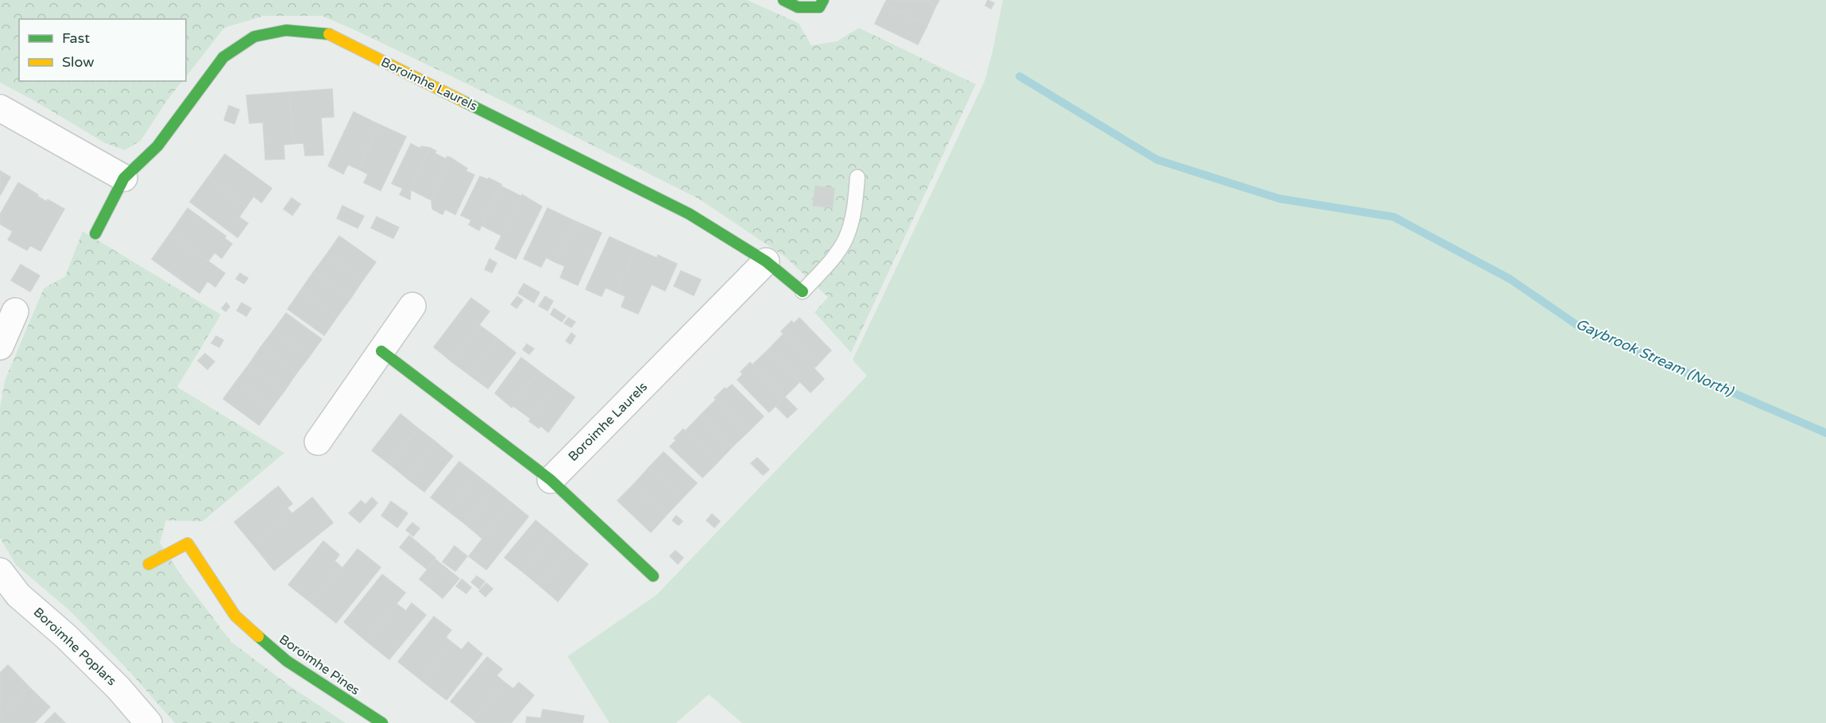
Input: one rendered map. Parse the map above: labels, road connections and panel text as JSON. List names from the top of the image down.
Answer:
{
  "streets": {
    "street": ["Boroimhe Laurels", "Boroimhe Poplars", "Boroimhe Pines"]
  },
  "water": ["Gaybrook Stream (North)"],
  "legend": ["Fast", "Slow"]
}
